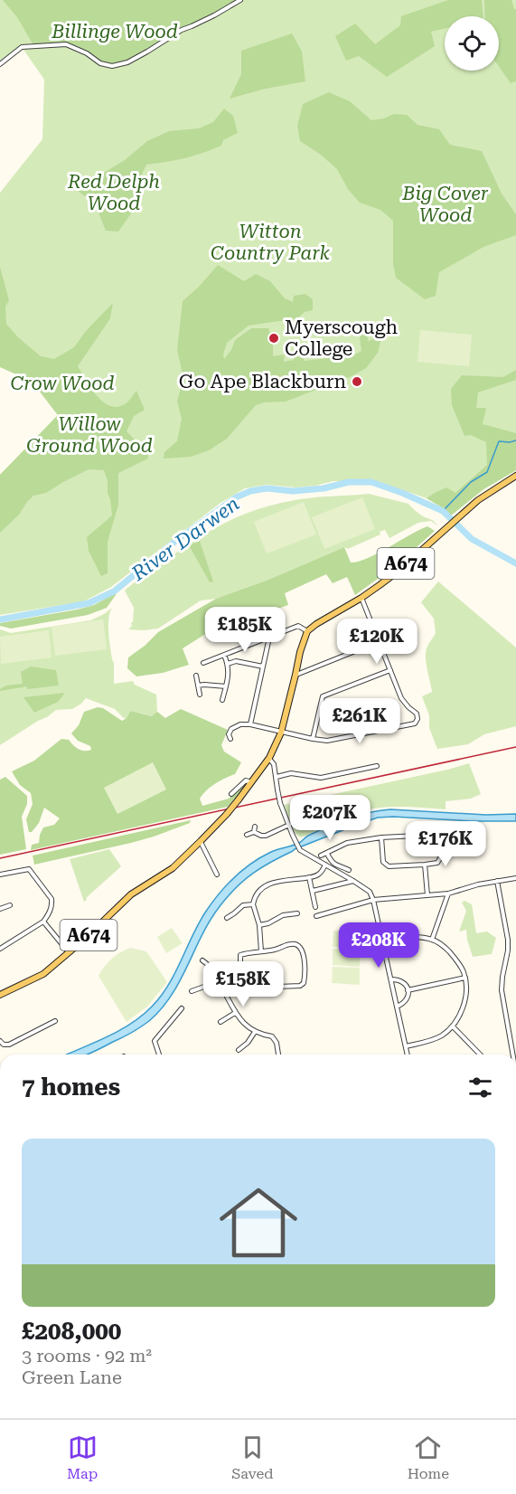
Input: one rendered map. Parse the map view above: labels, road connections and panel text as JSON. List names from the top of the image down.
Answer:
{
  "streets": {
    "main road": ["A674"]
  },
  "water": ["River Darwen"],
  "parks": [
    "Billinge Wood",
    "Red Delph Wood",
    "Big Cover Wood",
    "Witton Country Park",
    "Crow Wood",
    "Willow Ground Wood"
  ],
  "places": ["Myerscough College", "Go Ape Blackburn"],
  "page": {
    "price": [
      "£185K",
      "£120K",
      "£261K",
      "£207K",
      "£176K",
      "£208K",
      "£158K"
    ],
    "heading": "7 homes",
    "list": [
      {
        "name": "£208,000",
        "note": "3 rooms · 92 m² · Green Lane"
      }
    ],
    "tabs": ["Map", "Saved", "Home"]
  }
}
